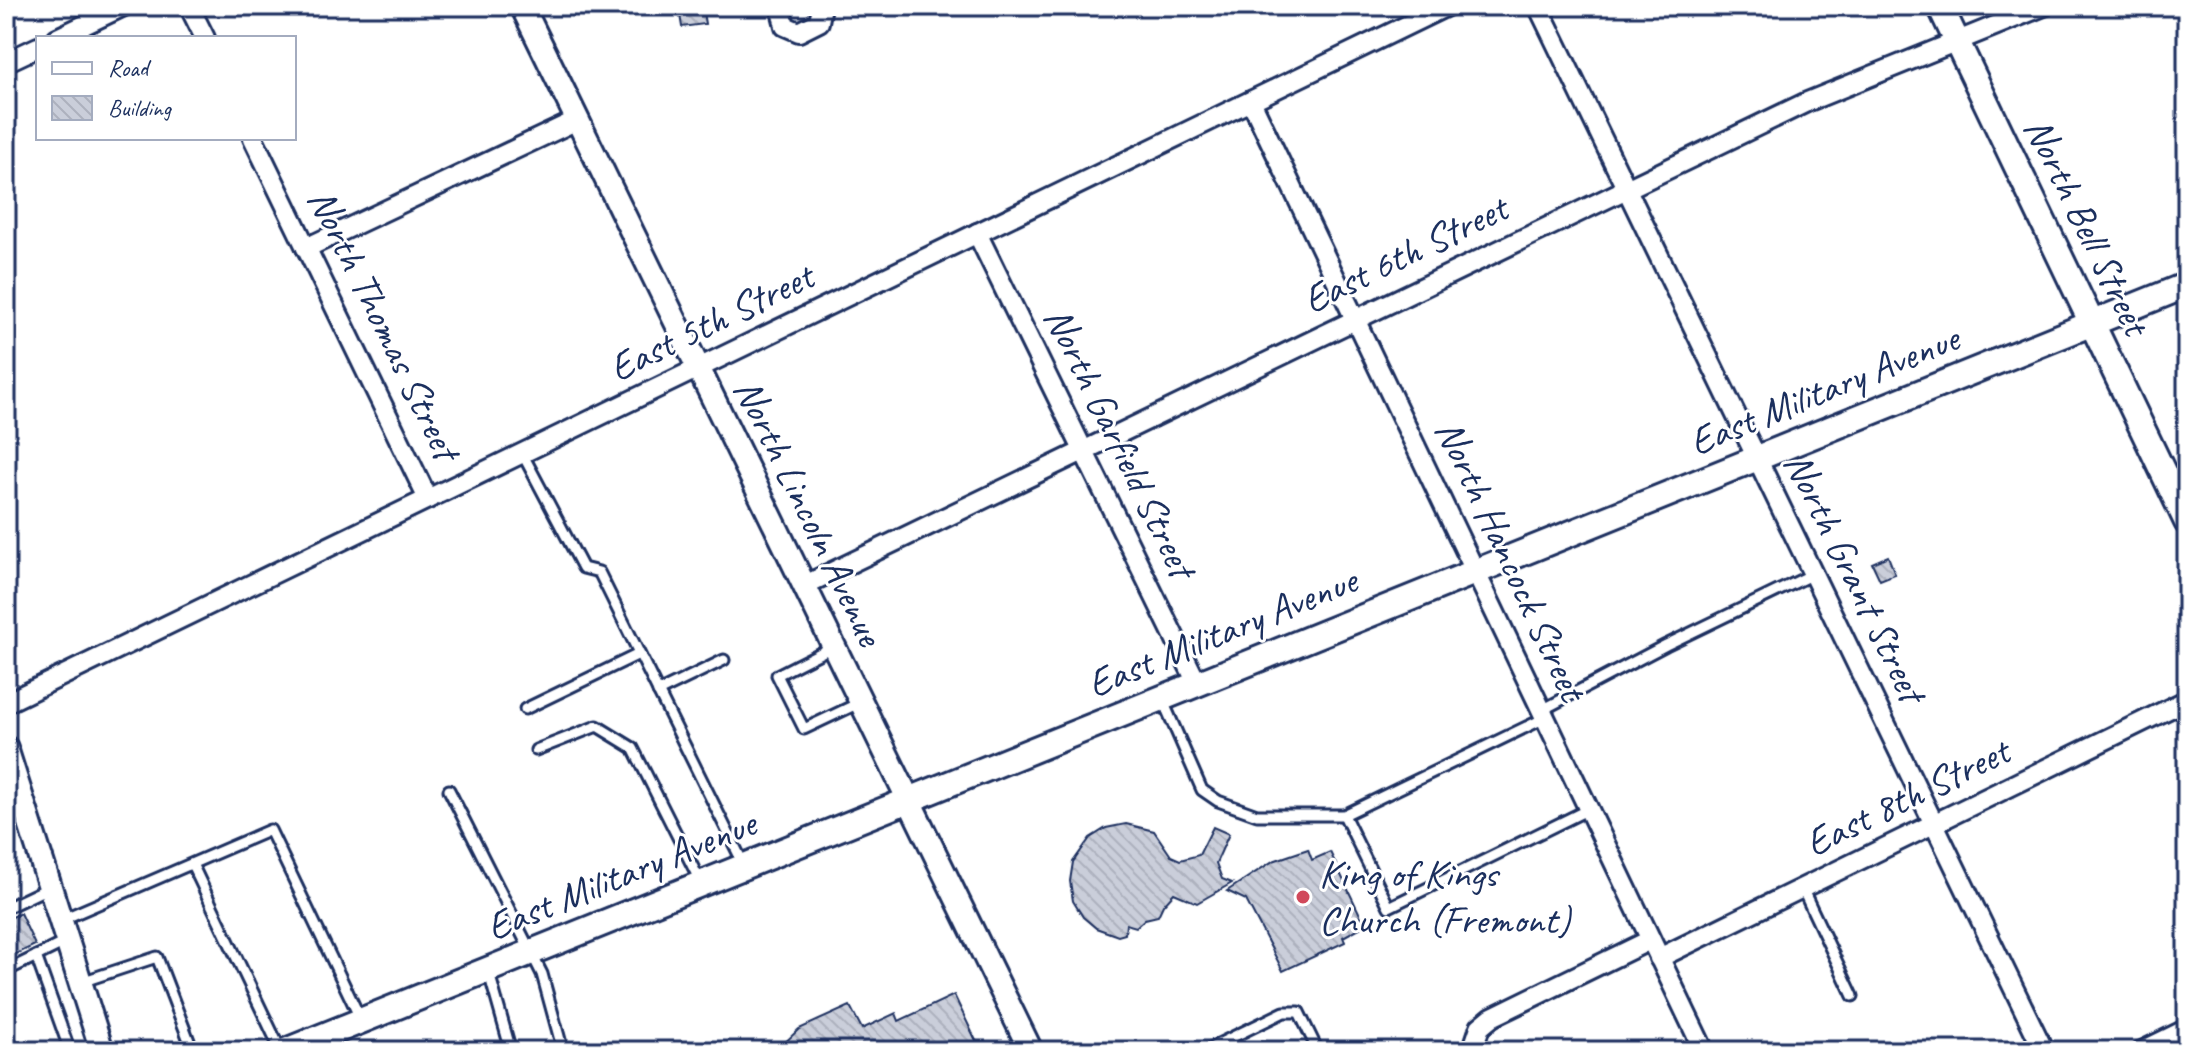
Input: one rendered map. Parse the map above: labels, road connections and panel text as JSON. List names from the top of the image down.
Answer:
{
  "streets": {
    "main road": ["North Bell Street", "East Military Avenue"],
    "street": [
      "East 6th Street",
      "East 5th Street",
      "North Thomas Street",
      "North Garfield Street",
      "North Lincoln Avenue",
      "North Hancock Street",
      "North Grant Street",
      "East 8th Street"
    ]
  },
  "crossings": [
    ["North Bell Street", "East 6th Street"],
    ["North Bell Street", "East Military Avenue"],
    ["East 6th Street", "North Garfield Street"],
    ["East 6th Street", "North Lincoln Avenue"],
    ["East 6th Street", "North Hancock Street"],
    ["East 6th Street", "North Grant Street"],
    ["East 5th Street", "North Thomas Street"],
    ["East 5th Street", "North Garfield Street"],
    ["East 5th Street", "North Lincoln Avenue"],
    ["East 5th Street", "North Hancock Street"],
    ["East Military Avenue", "North Garfield Street"],
    ["East Military Avenue", "North Lincoln Avenue"],
    ["East Military Avenue", "North Hancock Street"],
    ["East Military Avenue", "North Grant Street"],
    ["North Hancock Street", "East 8th Street"],
    ["North Grant Street", "East 8th Street"]
  ],
  "places": ["King of Kings Church (Fremont)"],
  "legend": ["Road", "Building"]
}
